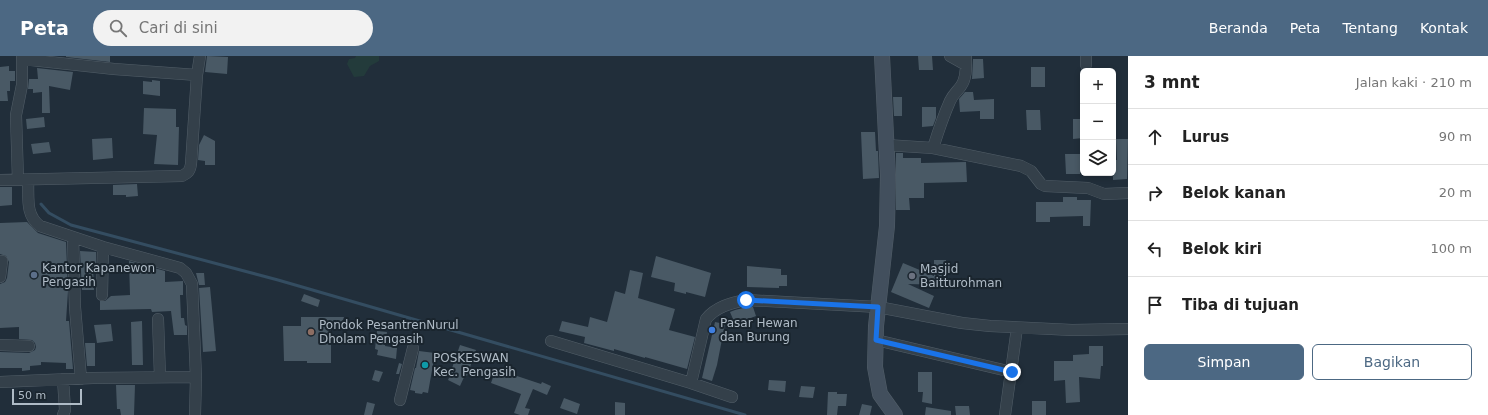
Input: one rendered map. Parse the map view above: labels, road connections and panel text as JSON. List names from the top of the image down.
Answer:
{
  "places": [
    "Kantor Kapanewon Pengasih",
    "Masjid Baitturohman",
    "Pasar Hewan dan Burung",
    "Pondok PesantrenNurul Dholam Pengasih",
    "POSKESWAN Kec. Pengasih"
  ],
  "scale_bar": "50 m",
  "page": {
    "header": "Peta",
    "search": "Cari di sini",
    "nav": [
      "Beranda",
      "Peta",
      "Tentang",
      "Kontak"
    ],
    "heading": ["3 mnt", "Jalan kaki · 210 m"],
    "map_buttons": ["+", "−"],
    "list": [
      ["Lurus", "90 m"],
      ["Belok kanan", "20 m"],
      ["Belok kiri", "100 m"],
      "Tiba di tujuan"
    ],
    "buttons": ["Simpan", "Bagikan"],
    "scale": "50 m"
  }
}
